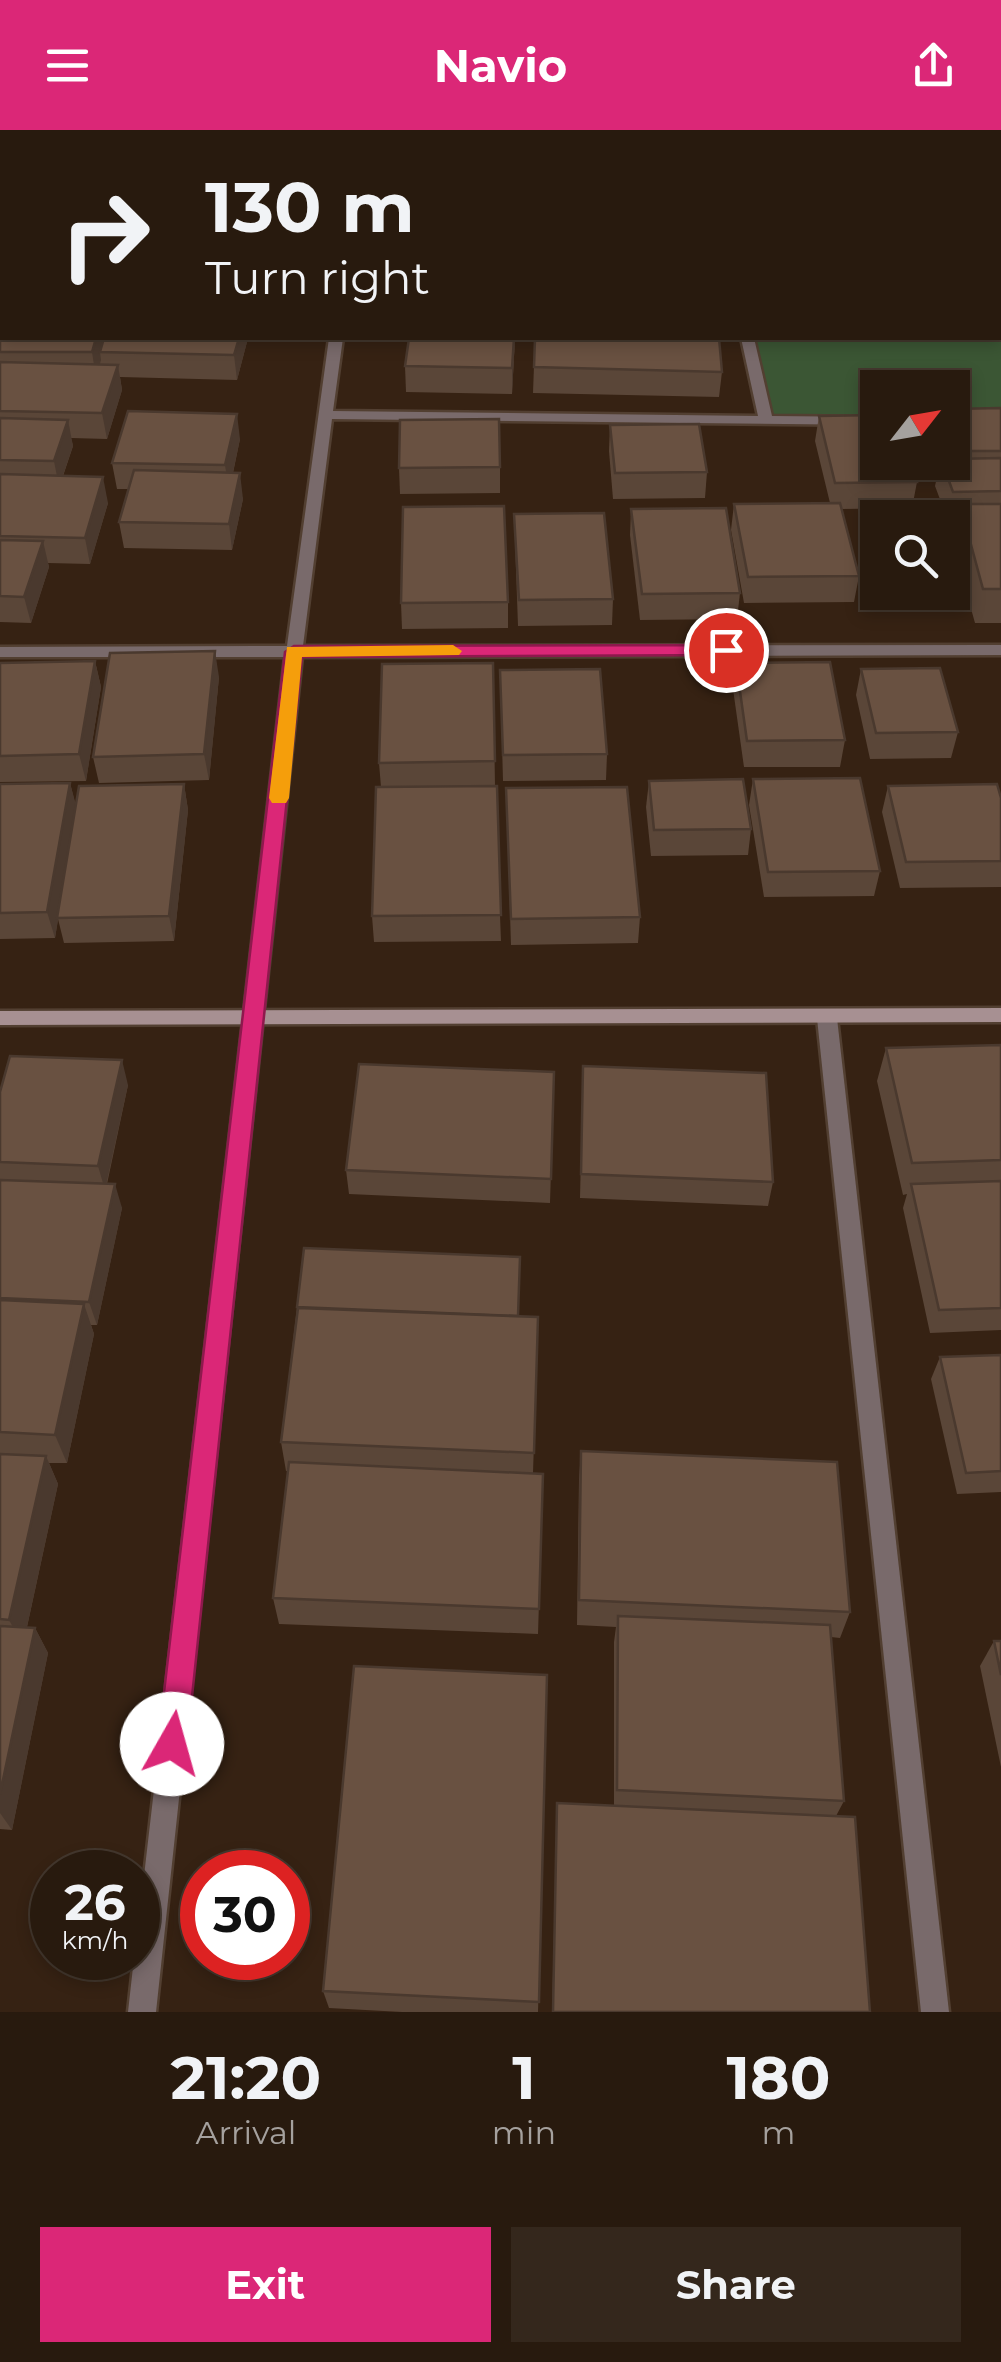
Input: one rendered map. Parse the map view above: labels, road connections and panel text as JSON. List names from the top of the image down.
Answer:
{
  "north": "top right",
  "page": {
    "header": "Navio",
    "turn": ["130 m", "Turn right"],
    "speed": "26 km/h",
    "limit": "30",
    "eta": [
      "21:20",
      "Arrival",
      "1",
      "min",
      "180",
      "m"
    ],
    "buttons": ["Exit", "Share"]
  }
}
